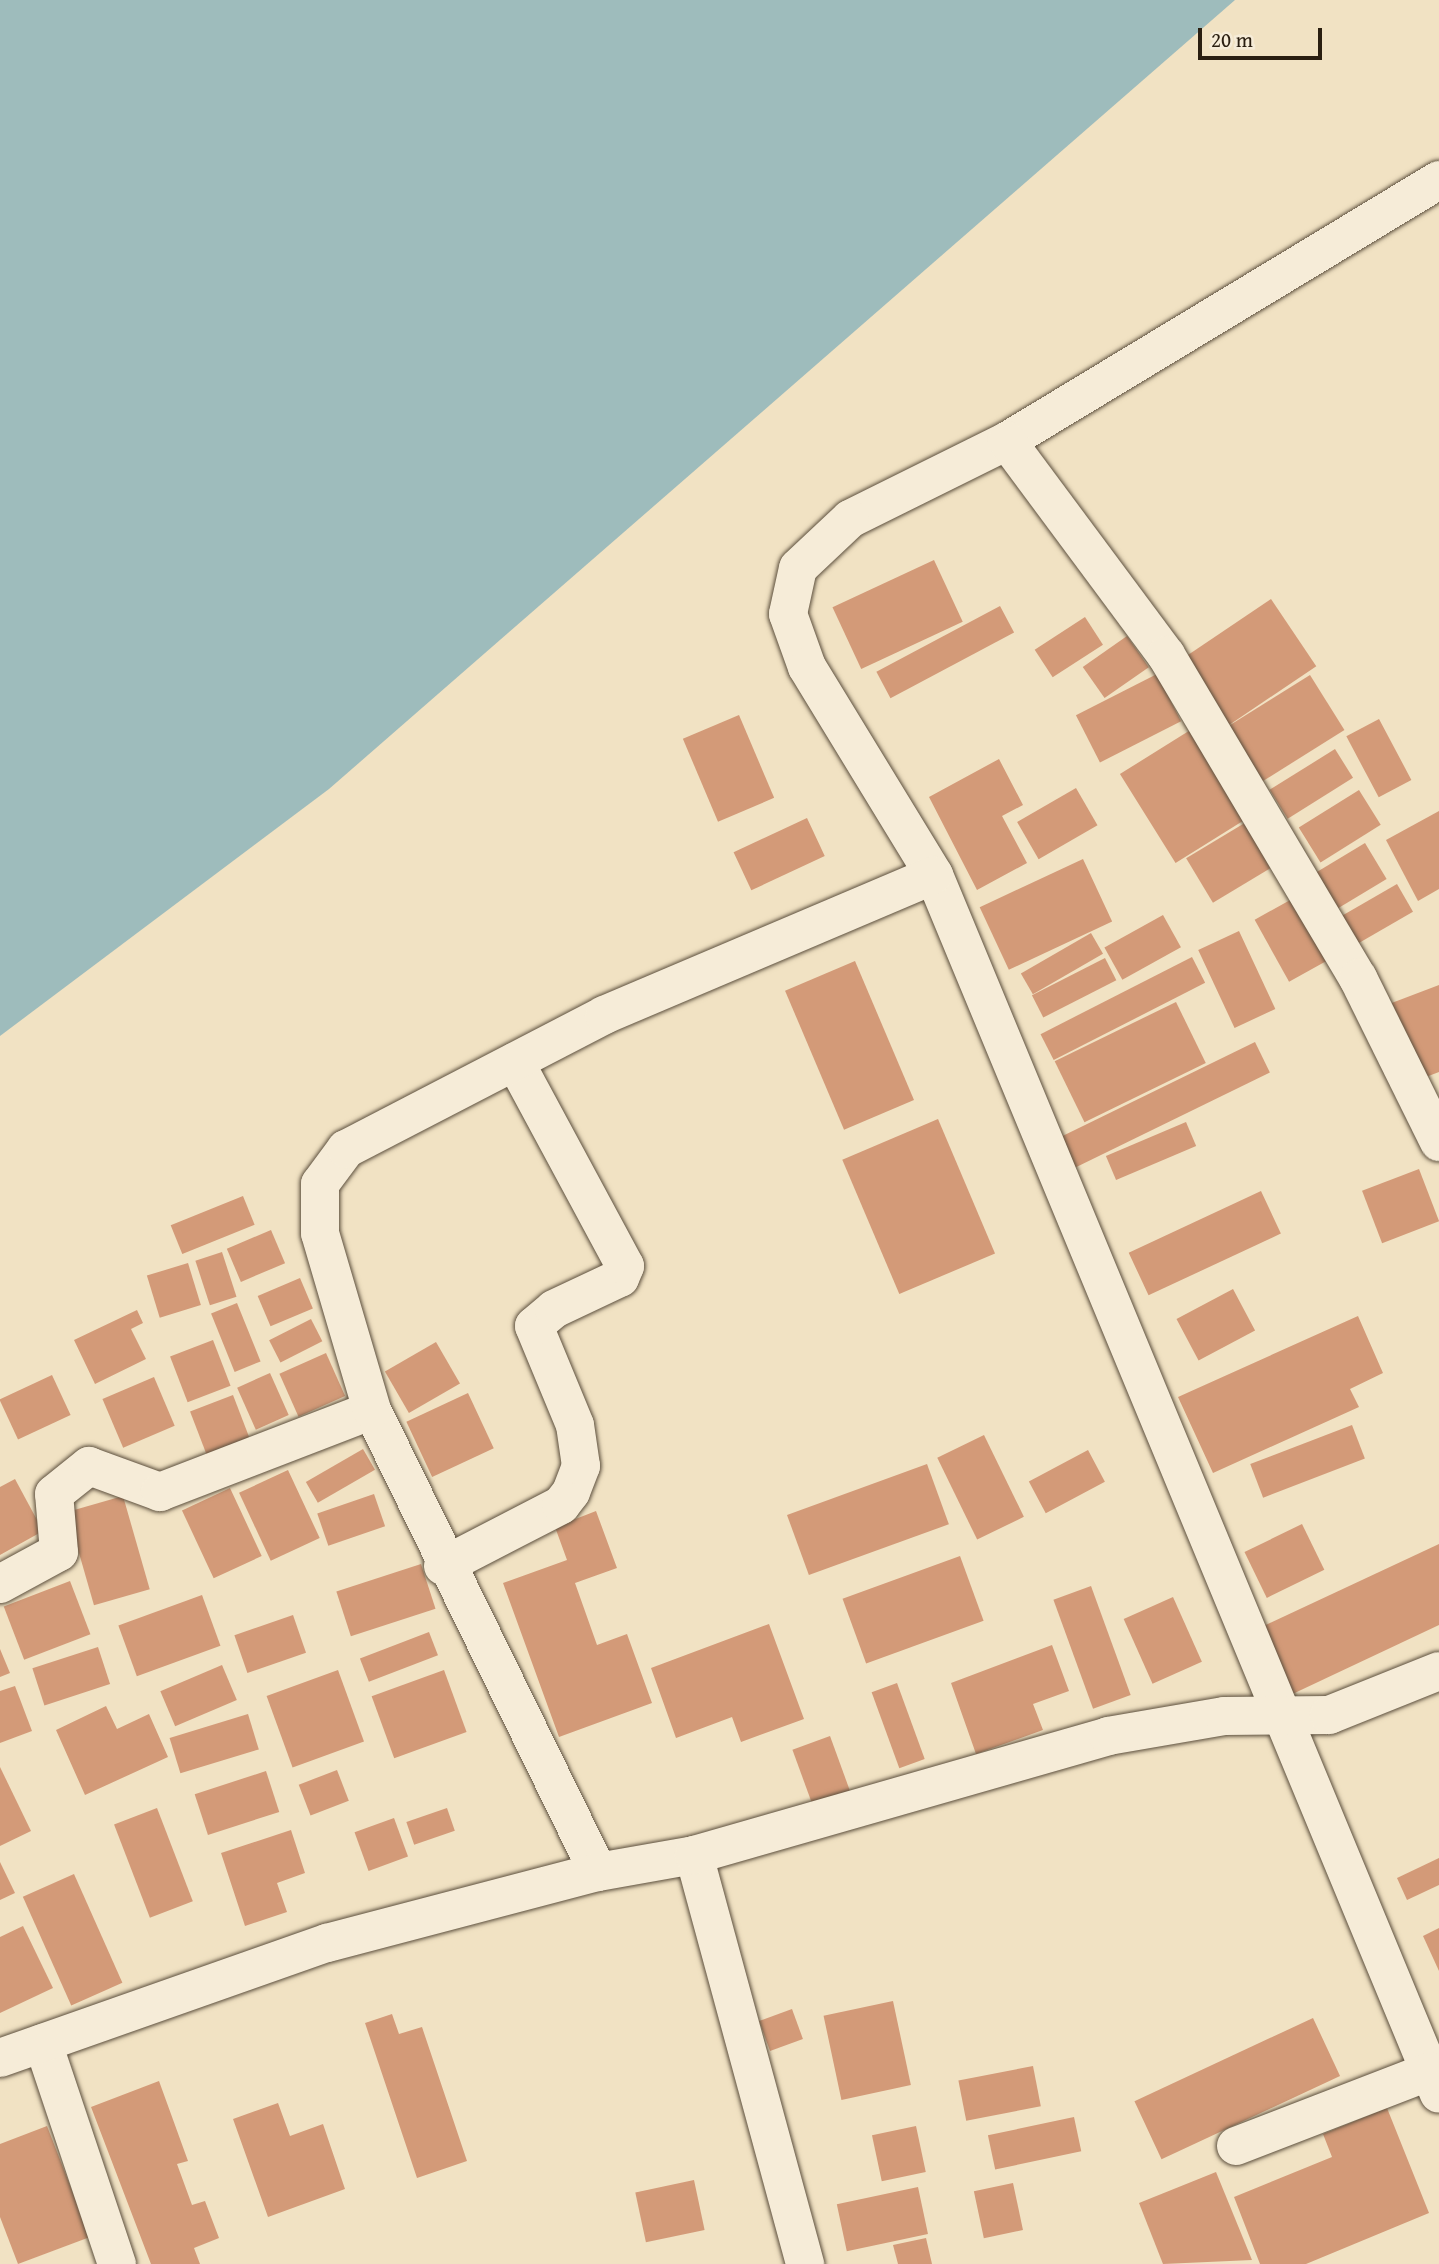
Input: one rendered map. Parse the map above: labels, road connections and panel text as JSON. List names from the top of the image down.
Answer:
{
  "scale_bar": "20 m"
}
